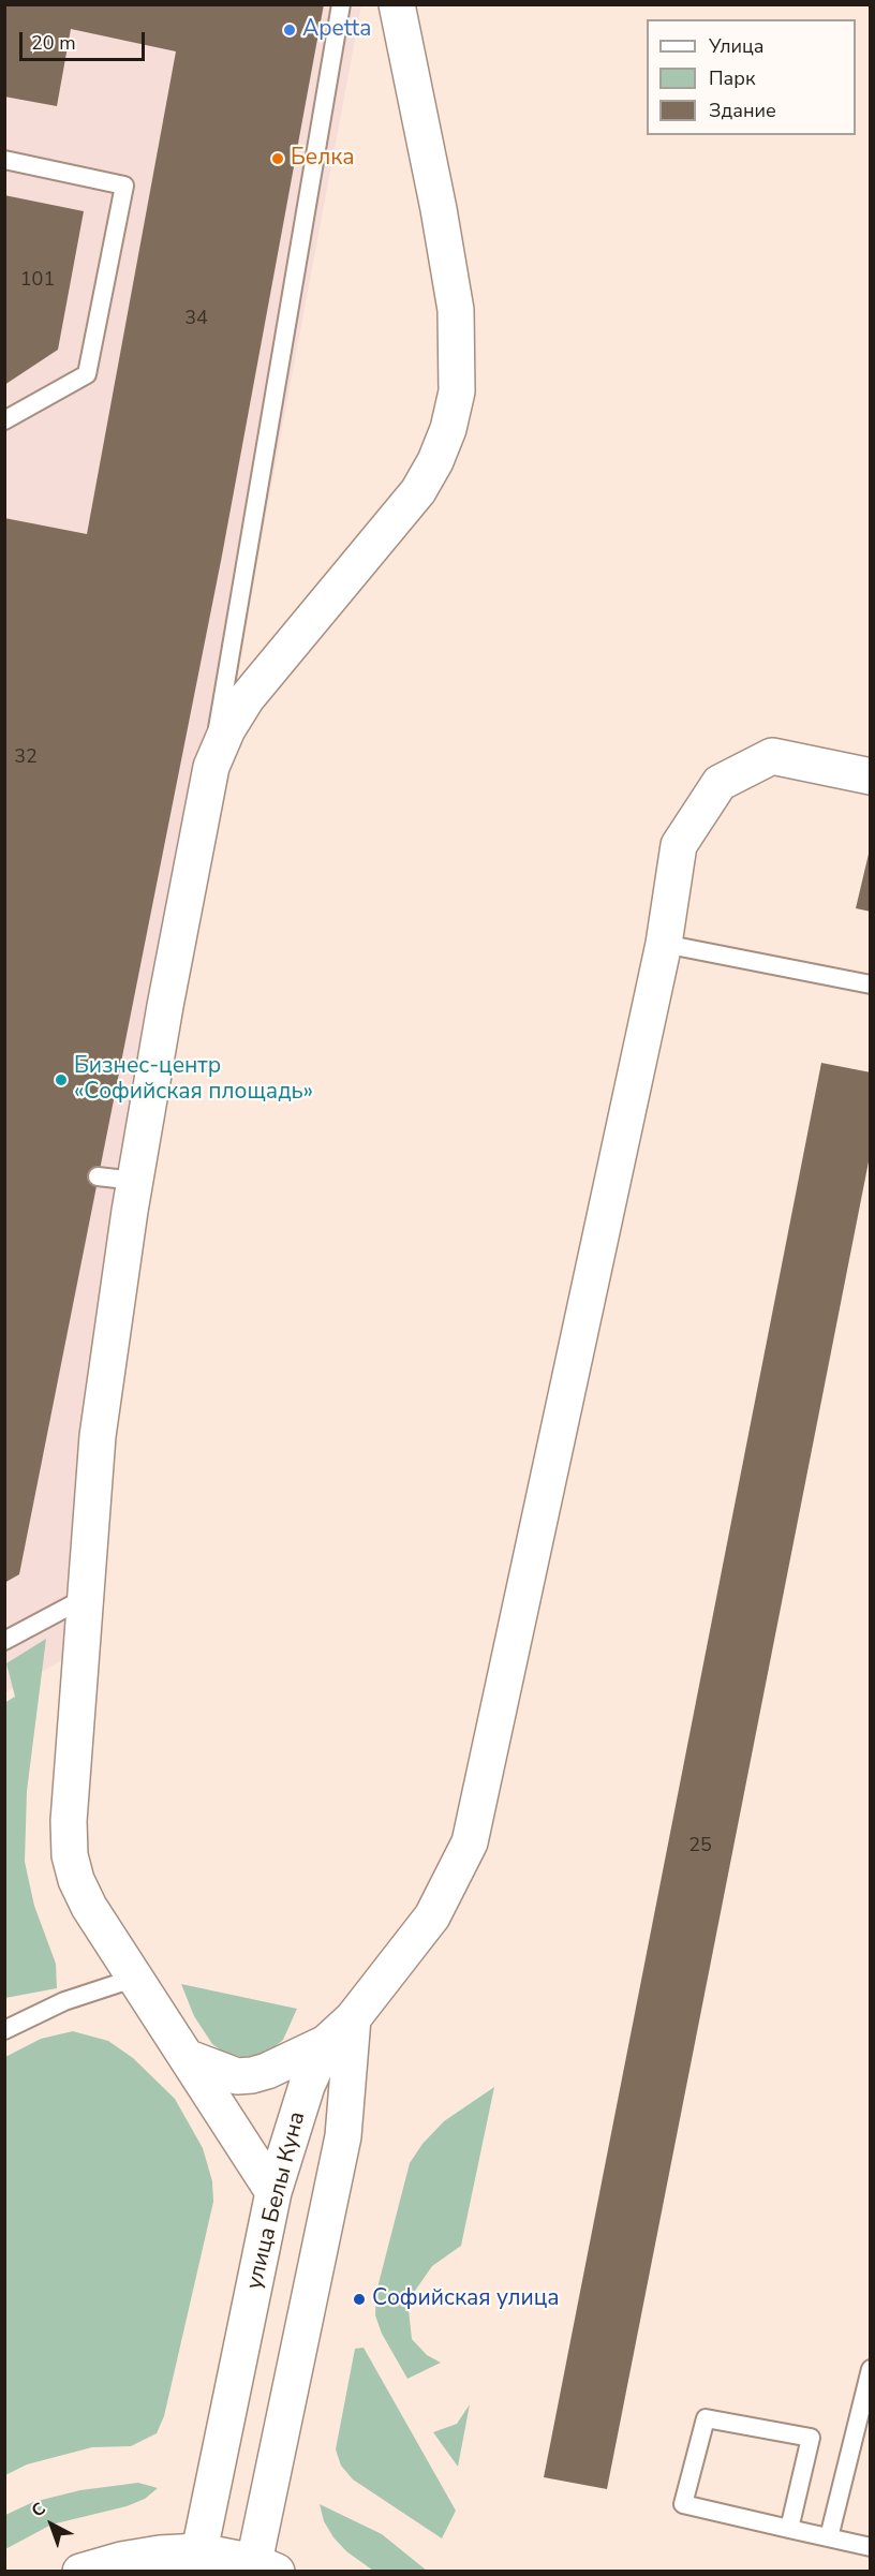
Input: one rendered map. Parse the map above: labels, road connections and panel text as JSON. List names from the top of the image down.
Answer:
{
  "streets": {
    "street": ["улица Белы Куна"]
  },
  "places": [
    "Apetta",
    "Белка",
    "Бизнес-центр «Софийская площадь»",
    "Софийская улица"
  ],
  "house_numbers": [
    "101",
    "34",
    "32",
    "25"
  ],
  "legend": ["Улица", "Парк", "Здание"],
  "scale_bar": "20 m",
  "north": "top left"
}
